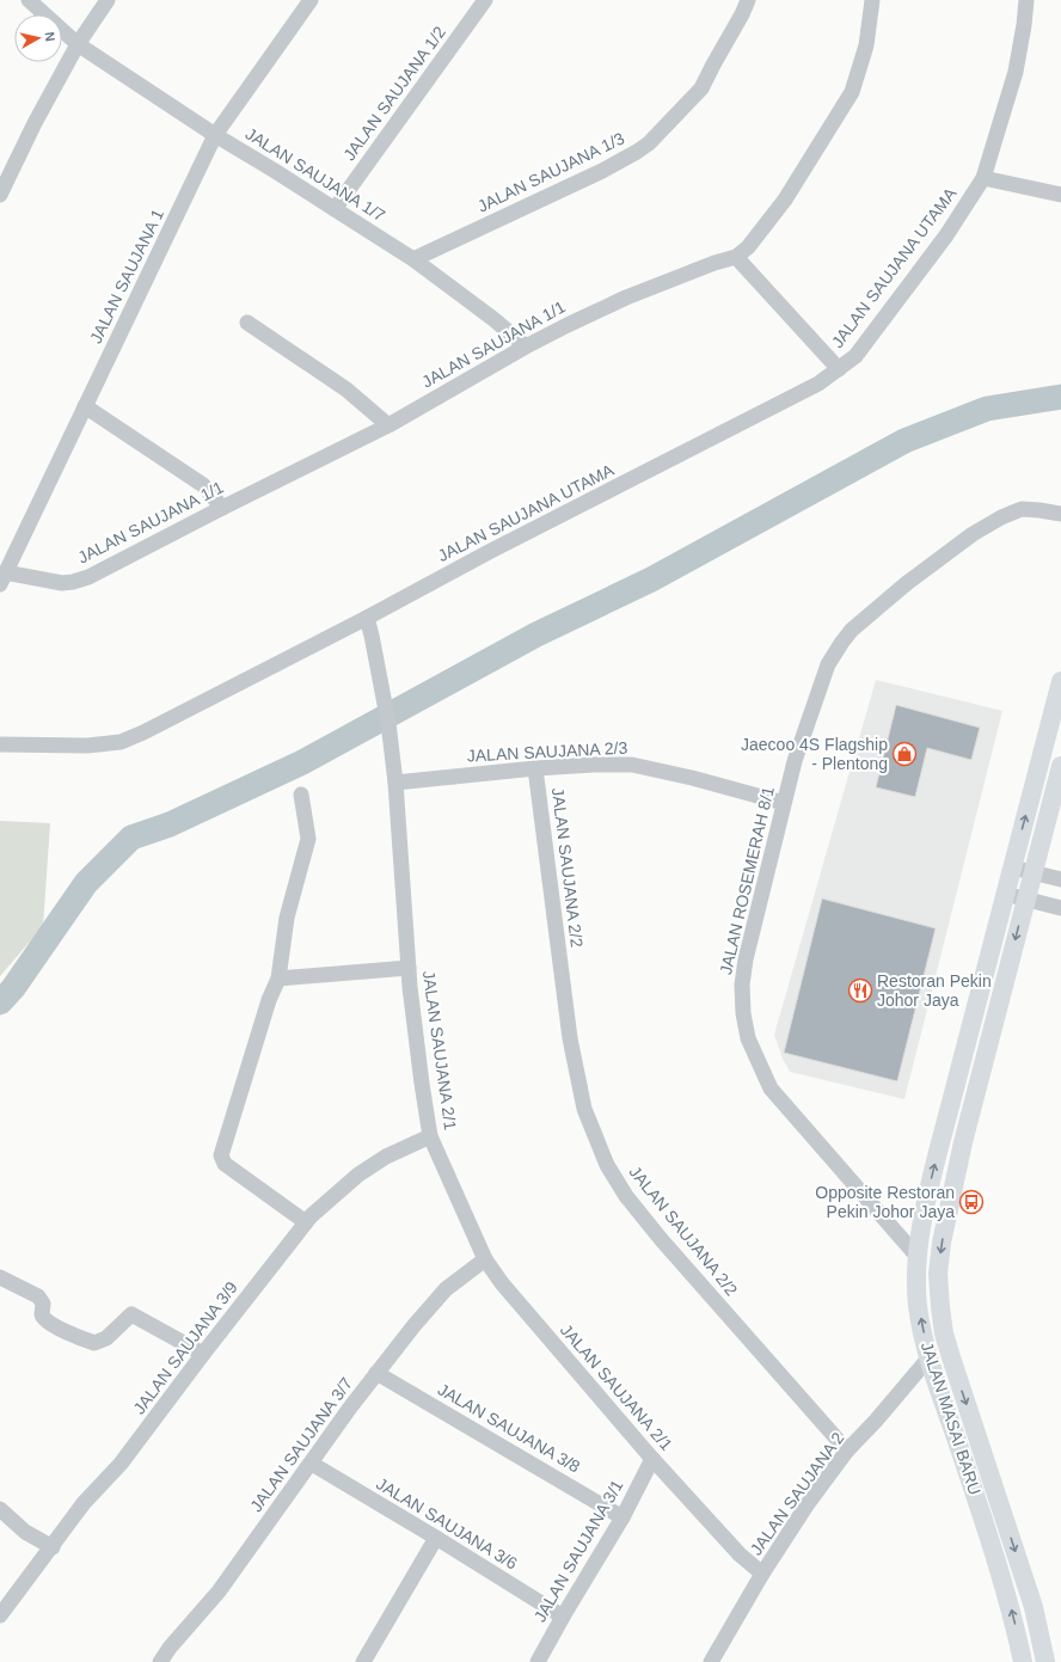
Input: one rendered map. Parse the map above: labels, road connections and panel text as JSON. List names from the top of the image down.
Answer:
{
  "streets": {
    "main road": ["JALAN MASAI BARU"],
    "street": [
      "JALAN SAUJANA 1/2",
      "JALAN SAUJANA 1/3",
      "JALAN SAUJANA 1/7",
      "JALAN SAUJANA UTAMA",
      "JALAN SAUJANA 1",
      "JALAN SAUJANA 1/1",
      "JALAN SAUJANA 2/3",
      "JALAN SAUJANA 2/2",
      "JALAN ROSEMERAH 8/1",
      "JALAN SAUJANA 2/1",
      "JALAN SAUJANA 3/9",
      "JALAN SAUJANA 3/8",
      "JALAN SAUJANA 3/7",
      "JALAN SAUJANA 2",
      "JALAN SAUJANA 3/6",
      "JALAN SAUJANA 3/1"
    ]
  },
  "crossings": [
    ["JALAN SAUJANA 1/2", "JALAN SAUJANA 1/7"],
    ["JALAN SAUJANA 1/3", "JALAN SAUJANA 1/7"],
    ["JALAN SAUJANA 1/7", "JALAN SAUJANA 1"],
    ["JALAN SAUJANA 1/7", "JALAN SAUJANA 1/1"],
    ["JALAN SAUJANA UTAMA", "JALAN SAUJANA 2/1"],
    ["JALAN SAUJANA 1", "JALAN SAUJANA 1/1"],
    ["JALAN SAUJANA 2/3", "JALAN SAUJANA 2/2"],
    ["JALAN SAUJANA 2/3", "JALAN ROSEMERAH 8/1"],
    ["JALAN SAUJANA 2/3", "JALAN SAUJANA 2/1"],
    ["JALAN SAUJANA 2/2", "JALAN SAUJANA 2"],
    ["JALAN ROSEMERAH 8/1", "JALAN MASAI BARU"],
    ["JALAN SAUJANA 2/1", "JALAN SAUJANA 3/9"],
    ["JALAN SAUJANA 2/1", "JALAN SAUJANA 3/7"],
    ["JALAN SAUJANA 2/1", "JALAN SAUJANA 2"],
    ["JALAN SAUJANA 2/1", "JALAN SAUJANA 3/1"],
    ["JALAN MASAI BARU", "JALAN SAUJANA 2"],
    ["JALAN SAUJANA 3/8", "JALAN SAUJANA 3/7"],
    ["JALAN SAUJANA 3/8", "JALAN SAUJANA 3/1"],
    ["JALAN SAUJANA 3/7", "JALAN SAUJANA 3/6"],
    ["JALAN SAUJANA 3/6", "JALAN SAUJANA 3/1"]
  ],
  "places": {
    "shop": ["Jaecoo 4S Flagship - Plentong"],
    "restaurant": ["Restoran Pekin Johor Jaya"],
    "bus stop": ["Opposite Restoran Pekin Johor Jaya"]
  },
  "north": "right"
}
